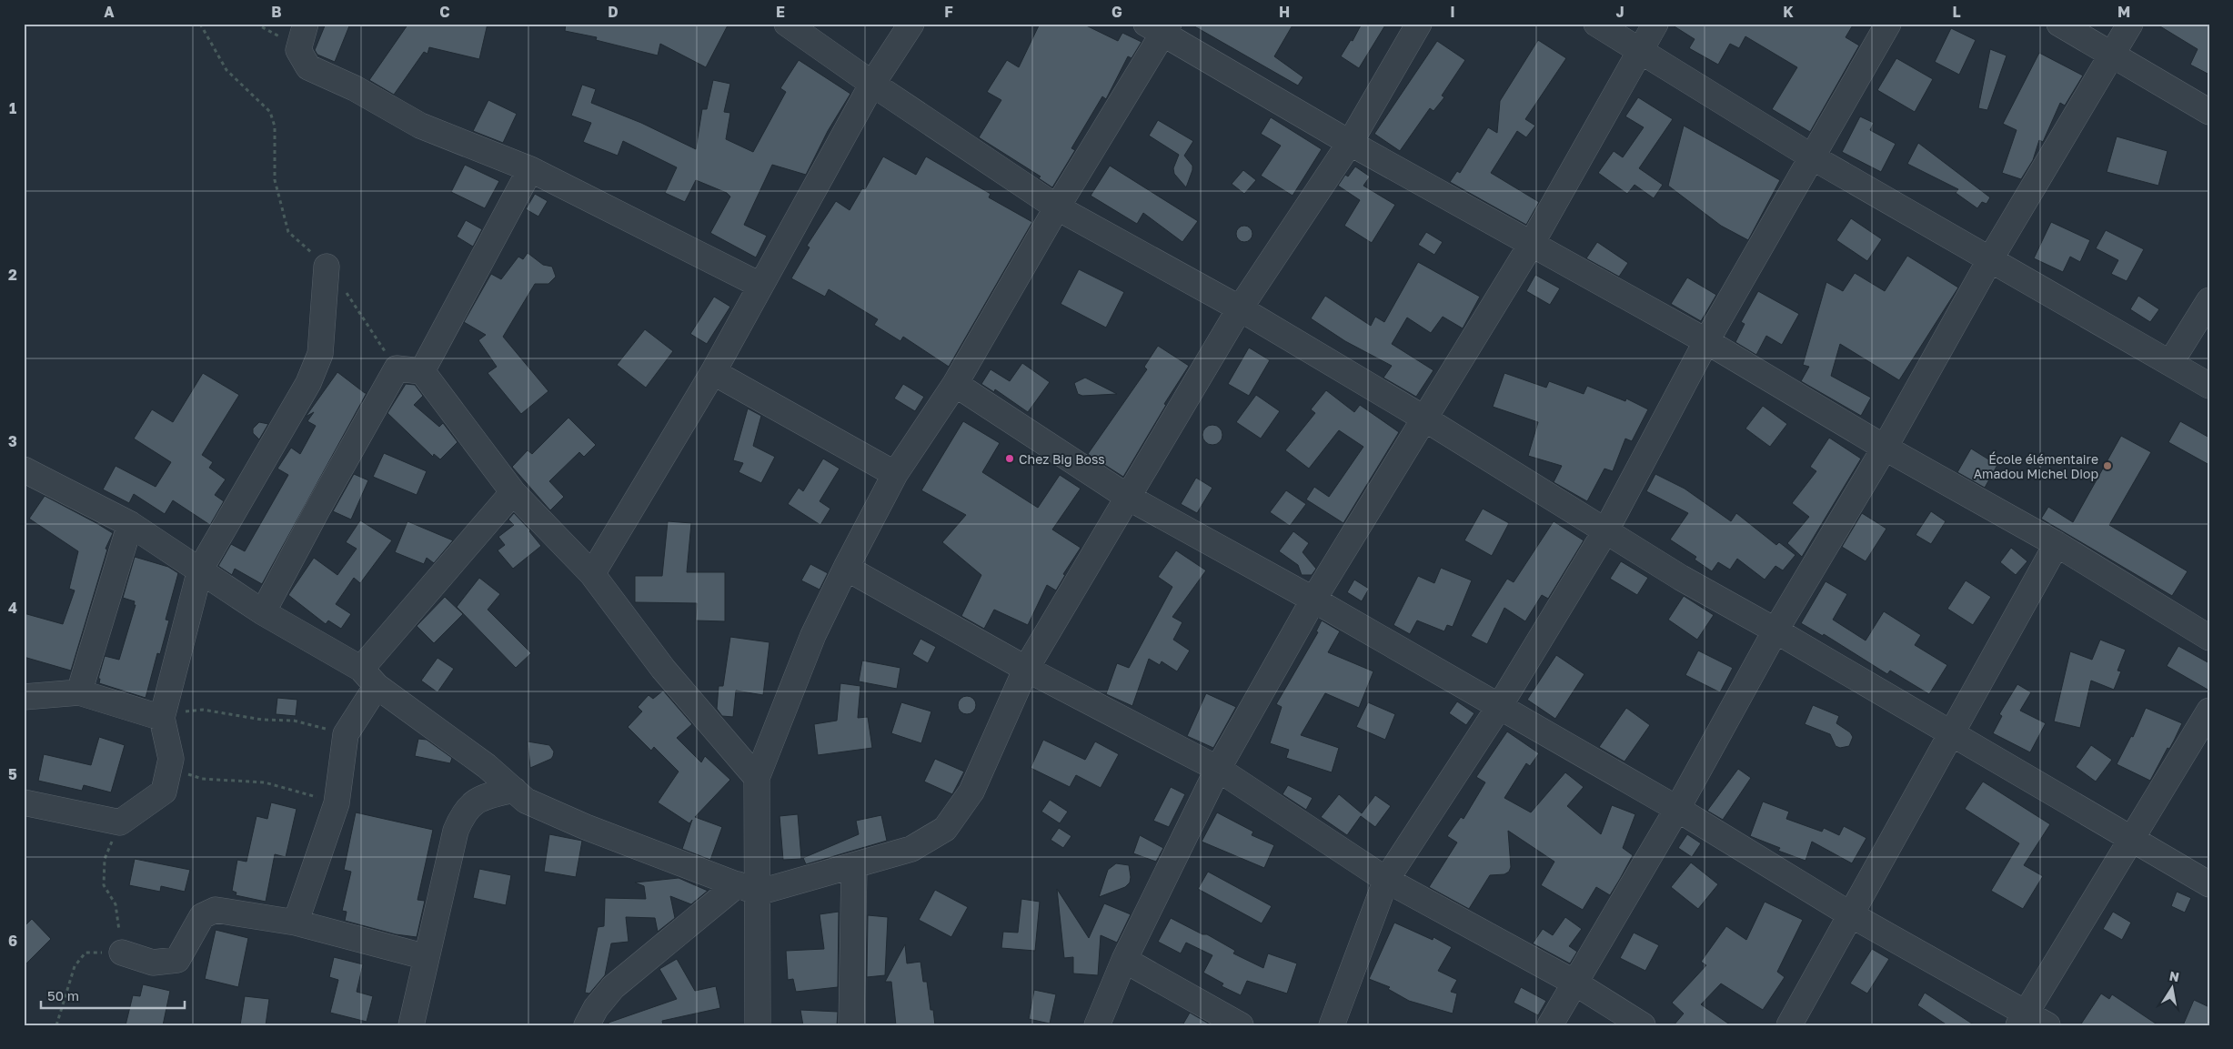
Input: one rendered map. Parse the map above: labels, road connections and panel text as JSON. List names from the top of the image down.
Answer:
{
  "places": ["Chez Big Boss", "École élémentaire Amadou Michel Diop"],
  "scale_bar": "50 m",
  "north": "top",
  "grid": {
    "columns": [
      "A",
      "B",
      "C",
      "D",
      "E",
      "F",
      "G",
      "H",
      "I",
      "J",
      "K",
      "L",
      "M"
    ],
    "rows": [
      "1",
      "2",
      "3",
      "4",
      "5",
      "6"
    ]
  }
}
